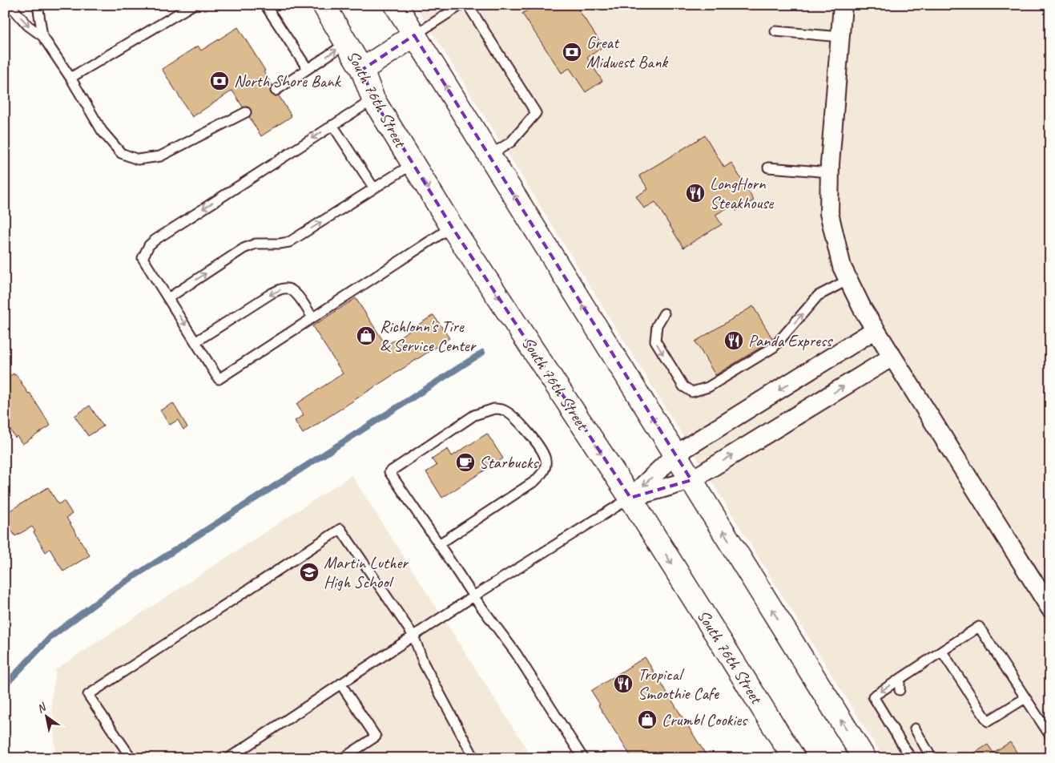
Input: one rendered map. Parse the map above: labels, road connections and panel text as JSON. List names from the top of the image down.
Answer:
{
  "streets": {
    "main road": ["South 76th Street"]
  },
  "places": {
    "bank": ["Great Midwest Bank", "North Shore Bank"],
    "restaurant": ["LongHorn Steakhouse", "Panda Express", "Tropical Smoothie Cafe"],
    "shop": ["Richlonn's Tire & Service Center", "Crumbl Cookies"],
    "cafe": ["Starbucks"],
    "school or university": ["Martin Luther High School"]
  },
  "north": "top left"
}
